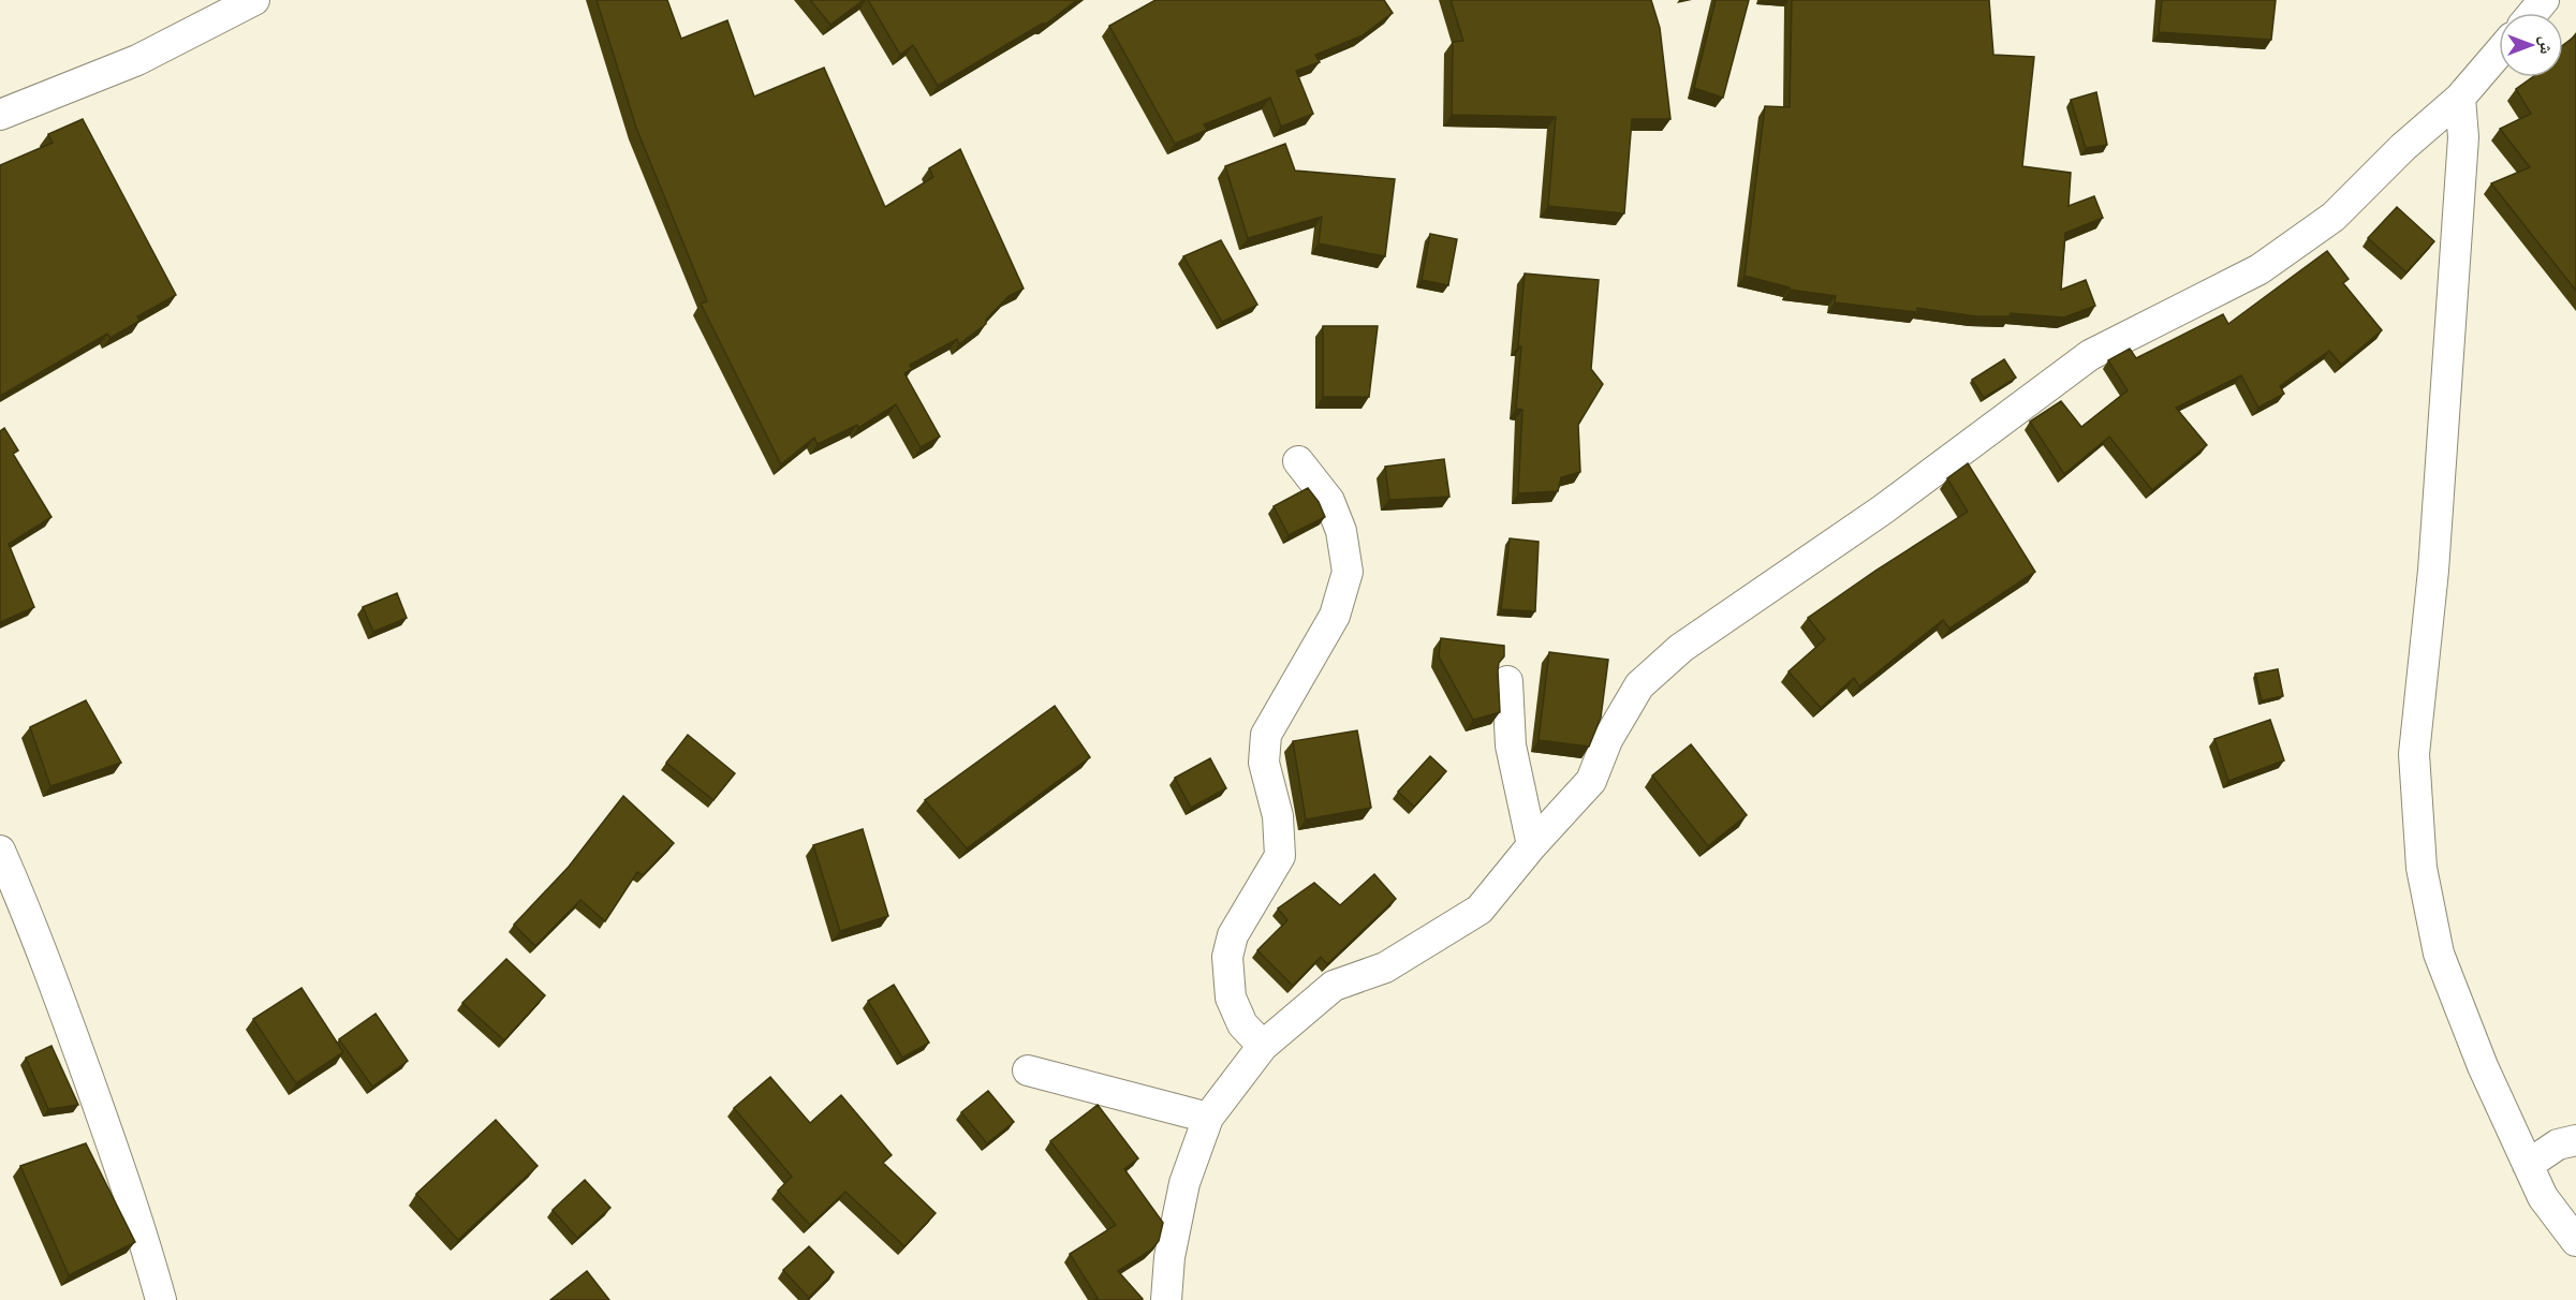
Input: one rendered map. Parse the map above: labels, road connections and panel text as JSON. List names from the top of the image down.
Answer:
{
  "north": "right"
}
